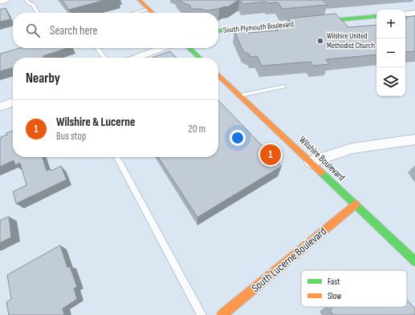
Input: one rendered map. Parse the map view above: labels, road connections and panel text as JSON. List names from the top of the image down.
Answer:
{
  "streets": {
    "street": ["South Plymouth Boulevard", "Wilshire Boulevard", "South Lucerne Boulevard"]
  },
  "crossings": [
    ["Wilshire Boulevard", "South Lucerne Boulevard"]
  ],
  "places": ["Wilshire United Methodist Church"],
  "legend": ["Fast", "Slow"],
  "page": {
    "map_buttons": ["+", "−"],
    "search": "Search here",
    "heading": "Nearby",
    "list": [
      {
        "mark": "1",
        "name": "Wilshire & Lucerne",
        "note": "Bus stop",
        "value": "20 m"
      }
    ],
    "pins": "1"
  }
}
